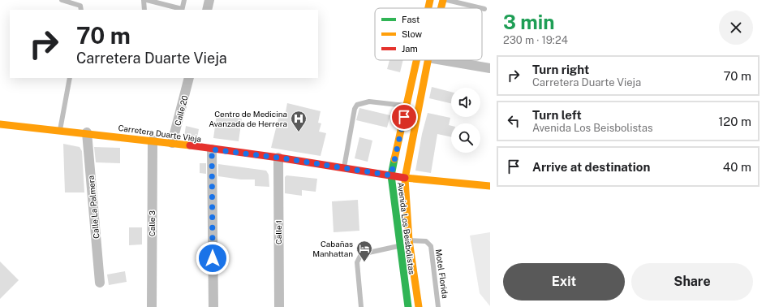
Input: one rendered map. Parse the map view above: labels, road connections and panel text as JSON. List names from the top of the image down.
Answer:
{
  "streets": {
    "main road": ["Carretera Duarte Vieja", "Avenida Los Beisbolistas"],
    "street": [
      "Calle 20",
      "Calle La Palmera",
      "Calle 3",
      "Calle 1"
    ],
    "lane": ["Motel Florida"]
  },
  "crossings": [
    ["Calle 20", "Carretera Duarte Vieja"],
    ["Carretera Duarte Vieja", "Calle La Palmera"],
    ["Carretera Duarte Vieja", "Calle 3"],
    ["Carretera Duarte Vieja", "Avenida Los Beisbolistas"],
    ["Carretera Duarte Vieja", "Calle 1"],
    ["Avenida Los Beisbolistas", "Motel Florida"]
  ],
  "places": {
    "hospital": ["Centro de Medicina Avanzada de Herrera"],
    "hotel": ["Cabañas Manhattan"]
  },
  "legend": ["Fast", "Slow", "Jam"],
  "page": {
    "heading": ["3 min", "230 m · 19:24"],
    "turn": ["70 m", "Carretera Duarte Vieja"],
    "list": [
      {
        "name": "Turn right",
        "note": "Carretera Duarte Vieja",
        "value": "70 m"
      },
      {
        "name": "Turn left",
        "note": "Avenida Los Beisbolistas",
        "value": "120 m"
      },
      {
        "name": "Arrive at destination",
        "value": "40 m"
      }
    ],
    "buttons": ["Exit", "Share"]
  }
}
